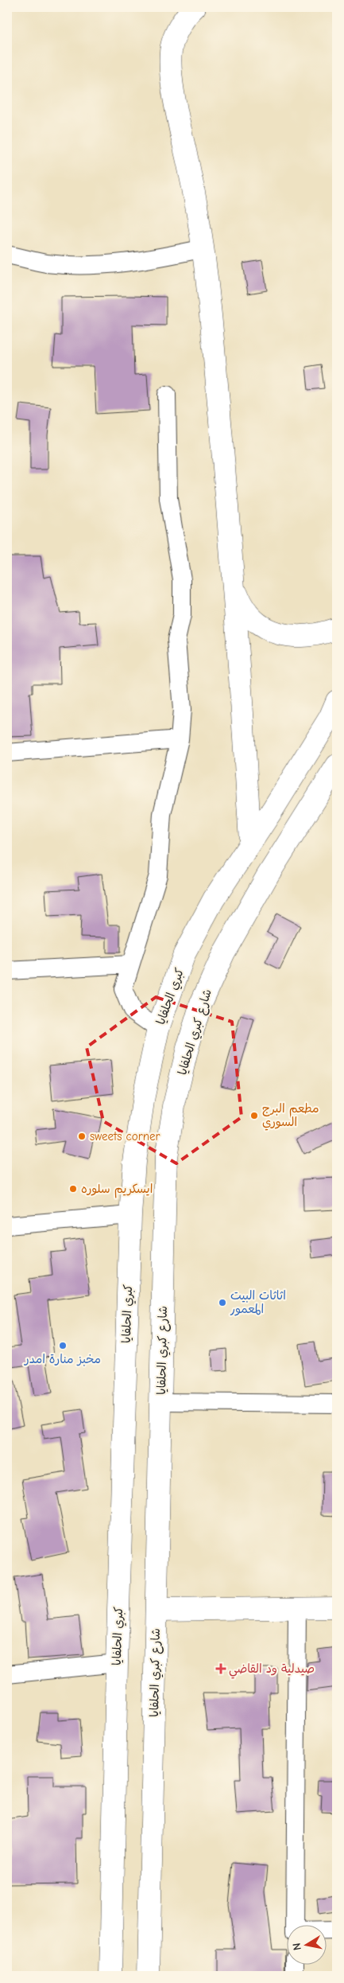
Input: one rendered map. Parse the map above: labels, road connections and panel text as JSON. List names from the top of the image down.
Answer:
{
  "streets": {
    "main road": ["كبري الحلفايا", "شارع كبري الحلفايا"]
  },
  "places": {
    "other": [
      "مطعم البرج السوري",
      "sweets corner",
      "ايسكريم سلوره",
      "اثاثات البيت المعمور",
      "مخبز منارة امدر"
    ],
    "health": ["صيدلية ود القاضي"]
  },
  "north": "left"
}
